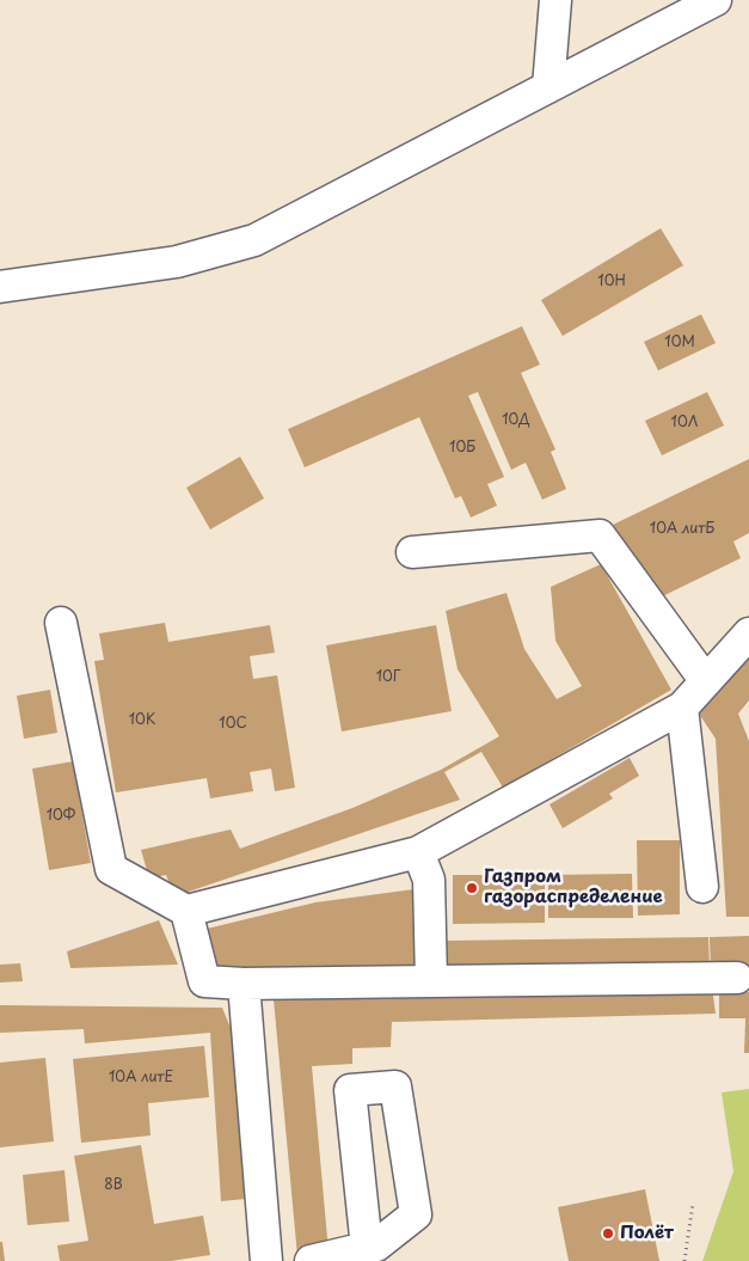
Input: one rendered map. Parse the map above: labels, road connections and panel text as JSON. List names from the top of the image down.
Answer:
{
  "places": ["Газпром газораспределение", "Полёт"],
  "house_numbers": [
    "10Н",
    "10М",
    "10Д",
    "10Л",
    "10Б",
    "10А литБ",
    "10Г",
    "10К",
    "10С",
    "10Ф",
    "10А литЕ",
    "8В"
  ]
}
